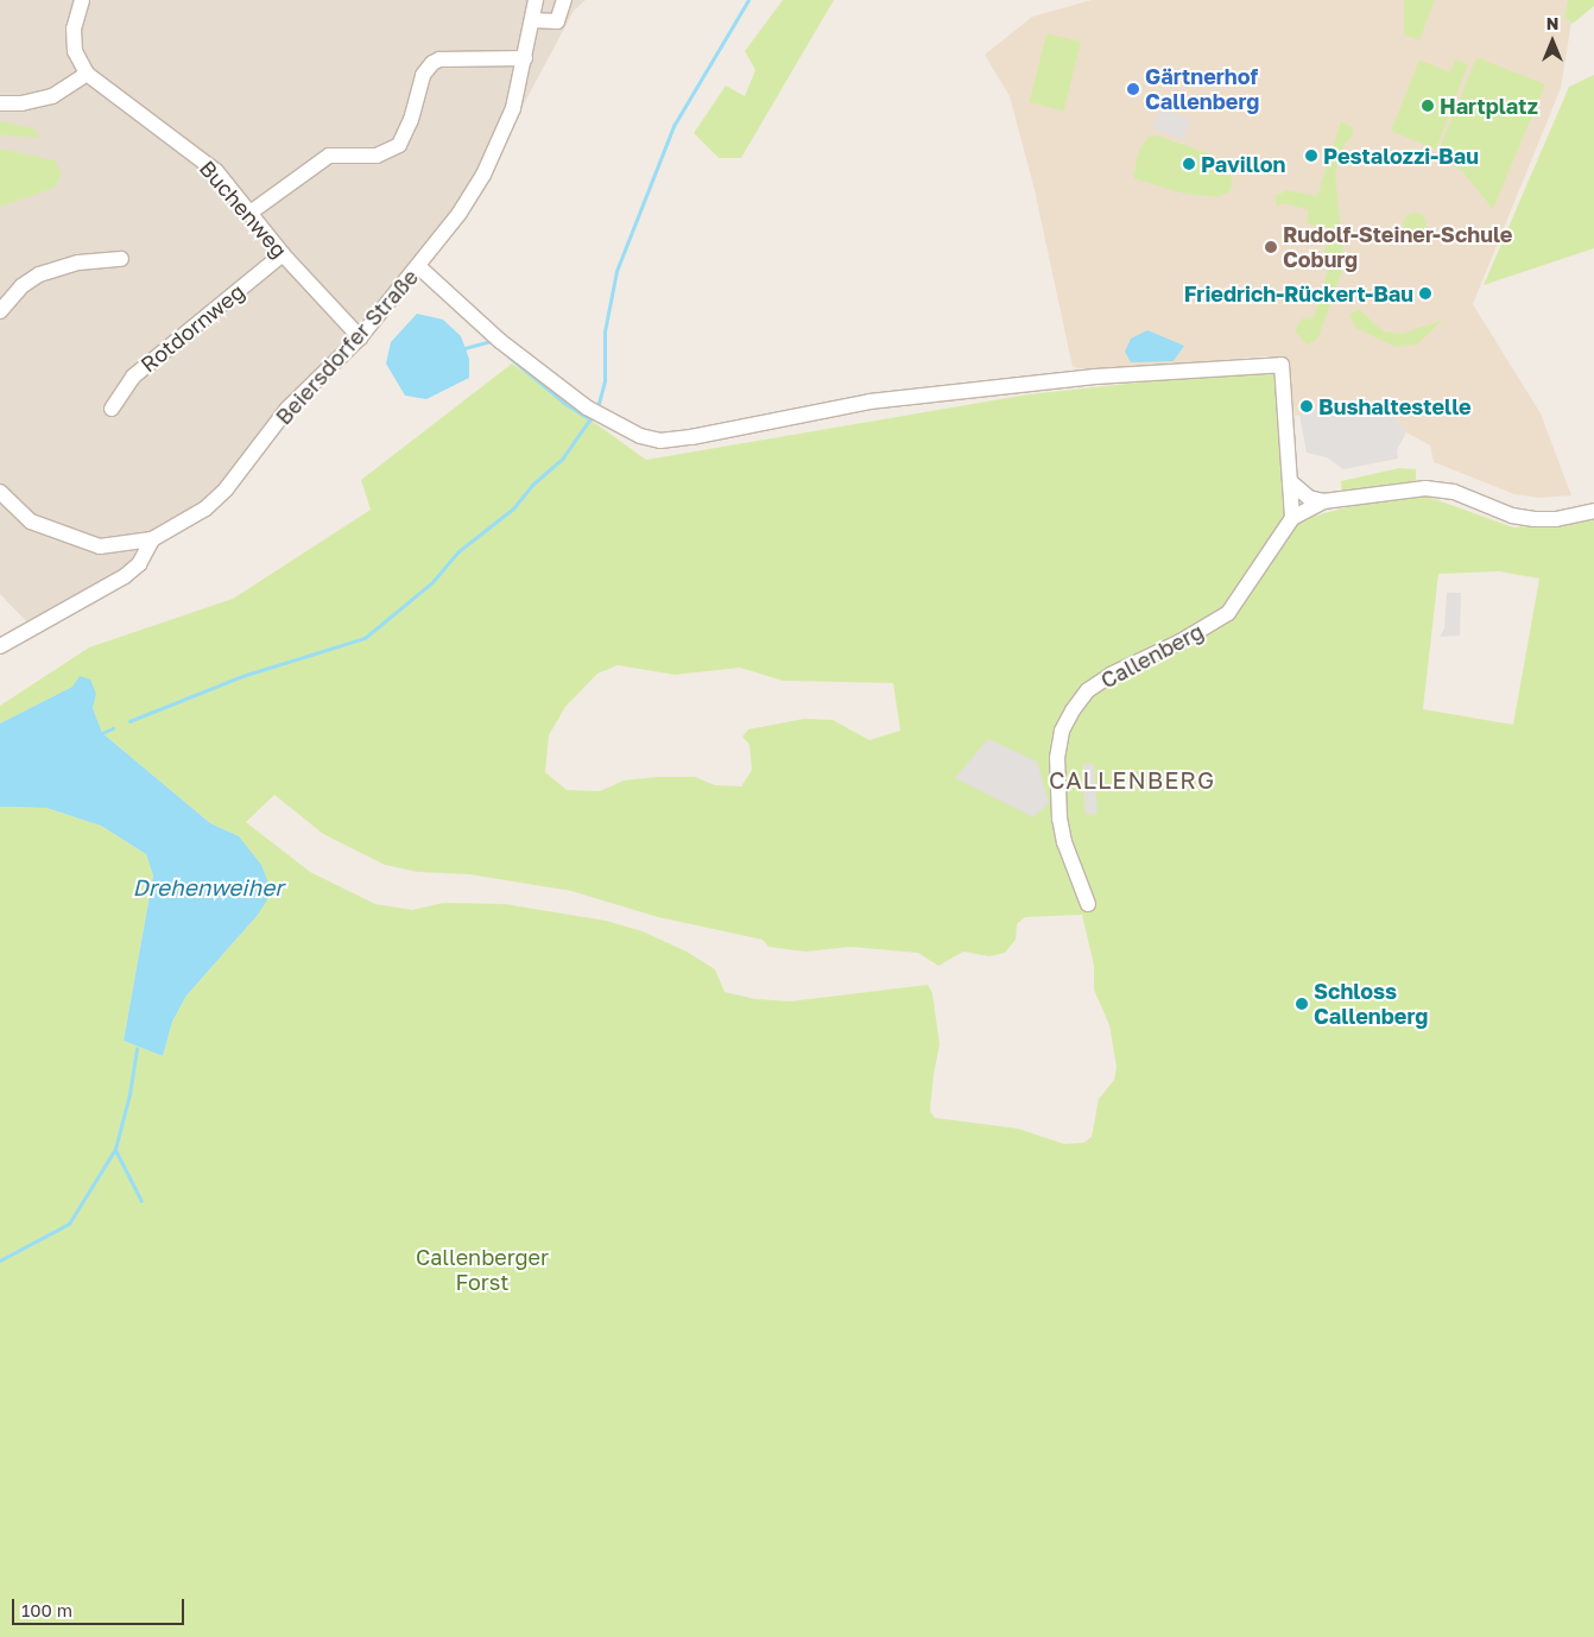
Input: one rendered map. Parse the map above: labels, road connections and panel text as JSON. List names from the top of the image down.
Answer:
{
  "streets": {
    "street": [
      "Buchenweg",
      "Rotdornweg",
      "Beiersdorfer Straße",
      "Callenberg"
    ]
  },
  "crossings": [
    ["Buchenweg", "Rotdornweg"],
    ["Buchenweg", "Beiersdorfer Straße"]
  ],
  "districts": ["CALLENBERG"],
  "water": ["Drehenweiher"],
  "parks": ["Callenberger Forst"],
  "places": [
    "Gärtnerhof Callenberg",
    "Hartplatz",
    "Pestalozzi-Bau",
    "Pavillon",
    "Rudolf-Steiner-Schule Coburg",
    "Friedrich-Rückert-Bau",
    "Bushaltestelle",
    "Schloss Callenberg"
  ],
  "scale_bar": "100 m",
  "north": "top"
}
